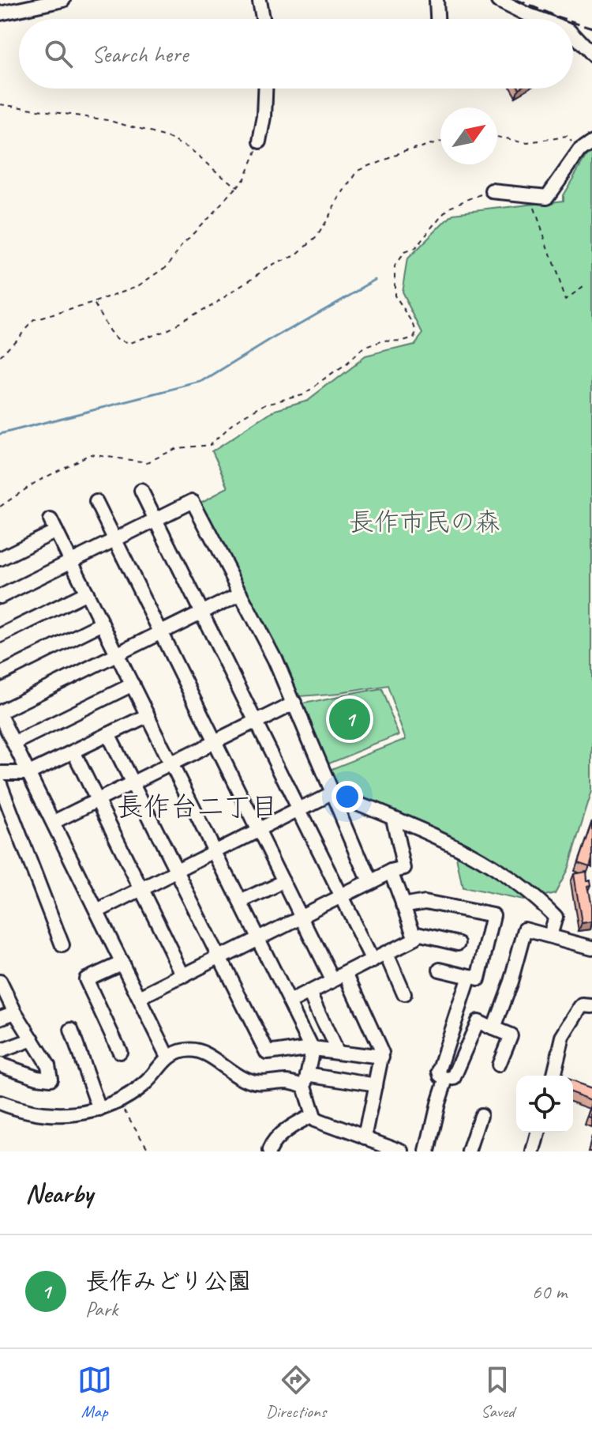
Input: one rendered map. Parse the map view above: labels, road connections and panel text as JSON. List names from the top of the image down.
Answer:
{
  "districts": ["長作台二丁目"],
  "parks": ["長作市民の森"],
  "north": "top right",
  "page": {
    "search": "Search here",
    "pins": "1",
    "heading": "Nearby",
    "list": [
      {
        "mark": "1",
        "name": "長作みどり公園",
        "note": "Park",
        "value": "60 m"
      }
    ],
    "nav": ["Map", "Directions", "Saved"]
  }
}
